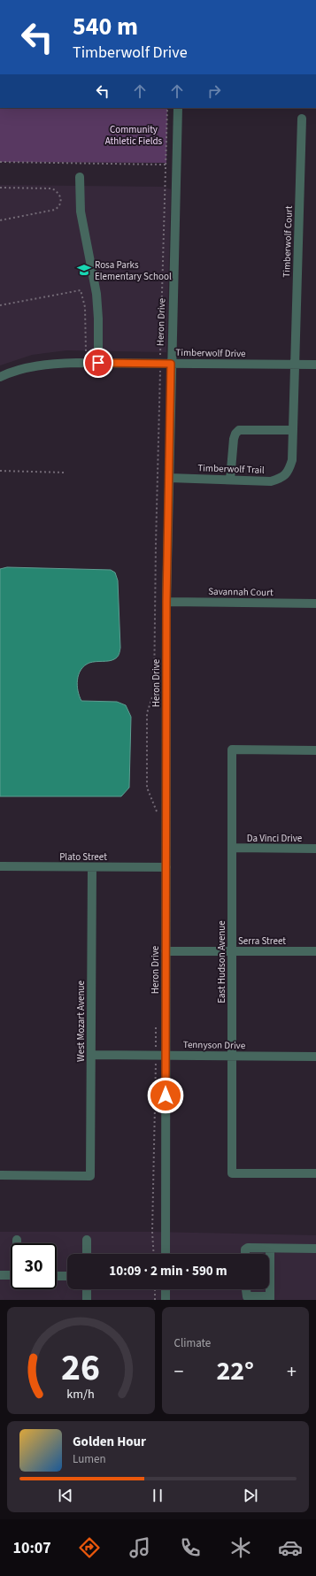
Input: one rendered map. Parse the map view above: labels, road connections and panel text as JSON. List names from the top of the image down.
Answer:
{
  "streets": {
    "street": [
      "Timberwolf Court",
      "Heron Drive",
      "Timberwolf Drive",
      "Timberwolf Trail",
      "Savannah Court",
      "Da Vinci Drive",
      "Plato Street",
      "Serra Street",
      "East Hudson Avenue",
      "West Mozart Avenue",
      "Tennyson Drive"
    ]
  },
  "crossings": [
    ["Timberwolf Court", "Timberwolf Drive"],
    ["Timberwolf Court", "Timberwolf Trail"],
    ["Heron Drive", "Timberwolf Drive"],
    ["Heron Drive", "Timberwolf Trail"],
    ["Heron Drive", "Savannah Court"],
    ["Heron Drive", "Plato Street"],
    ["Heron Drive", "Serra Street"],
    ["Heron Drive", "Tennyson Drive"],
    ["Timberwolf Drive", "Timberwolf Trail"],
    ["Da Vinci Drive", "East Hudson Avenue"],
    ["Plato Street", "West Mozart Avenue"],
    ["Serra Street", "East Hudson Avenue"],
    ["East Hudson Avenue", "Tennyson Drive"],
    ["West Mozart Avenue", "Tennyson Drive"]
  ],
  "parks": ["Community Athletic Fields"],
  "places": {
    "school or university": ["Rosa Parks Elementary School"]
  },
  "page": {
    "turn": ["540 m", "Timberwolf Drive"],
    "limit": "30",
    "trip": "10:09 · 2 min · 590 m",
    "tile": "Climate",
    "heat": ["−", "22°", "+"],
    "song": ["Golden Hour", "Lumen"],
    "tabs": "10:07",
    "gauge": ["26", "km/h"]
  }
}
